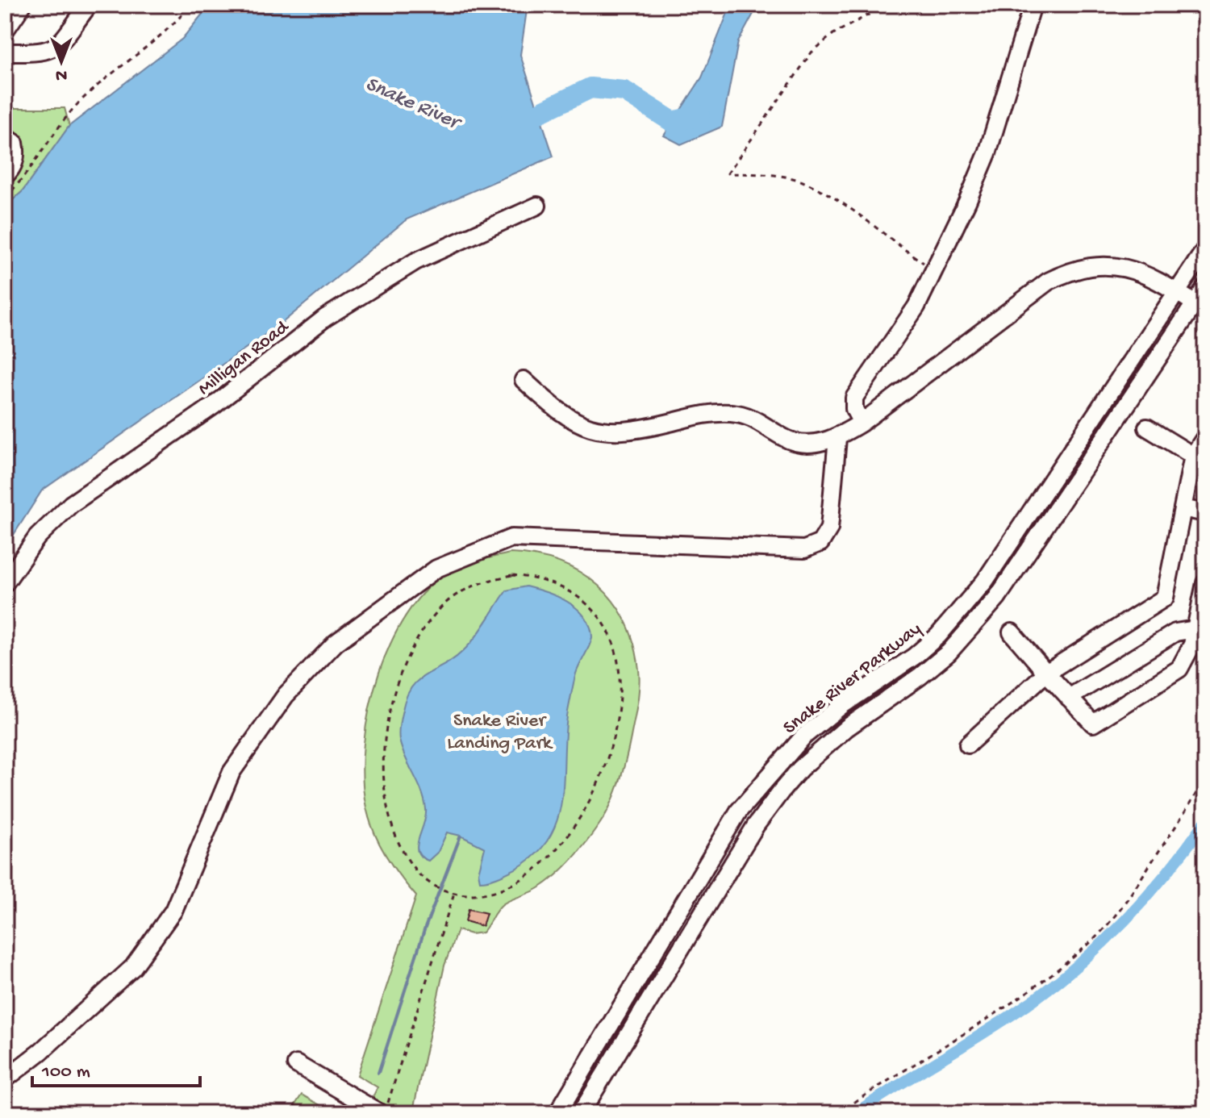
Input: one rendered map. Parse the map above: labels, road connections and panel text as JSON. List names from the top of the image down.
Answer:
{
  "streets": {
    "street": ["Milligan Road", "Snake River Parkway"]
  },
  "water": ["Snake River"],
  "parks": ["Snake River Landing Park"],
  "scale_bar": "100 m",
  "north": "bottom"
}
